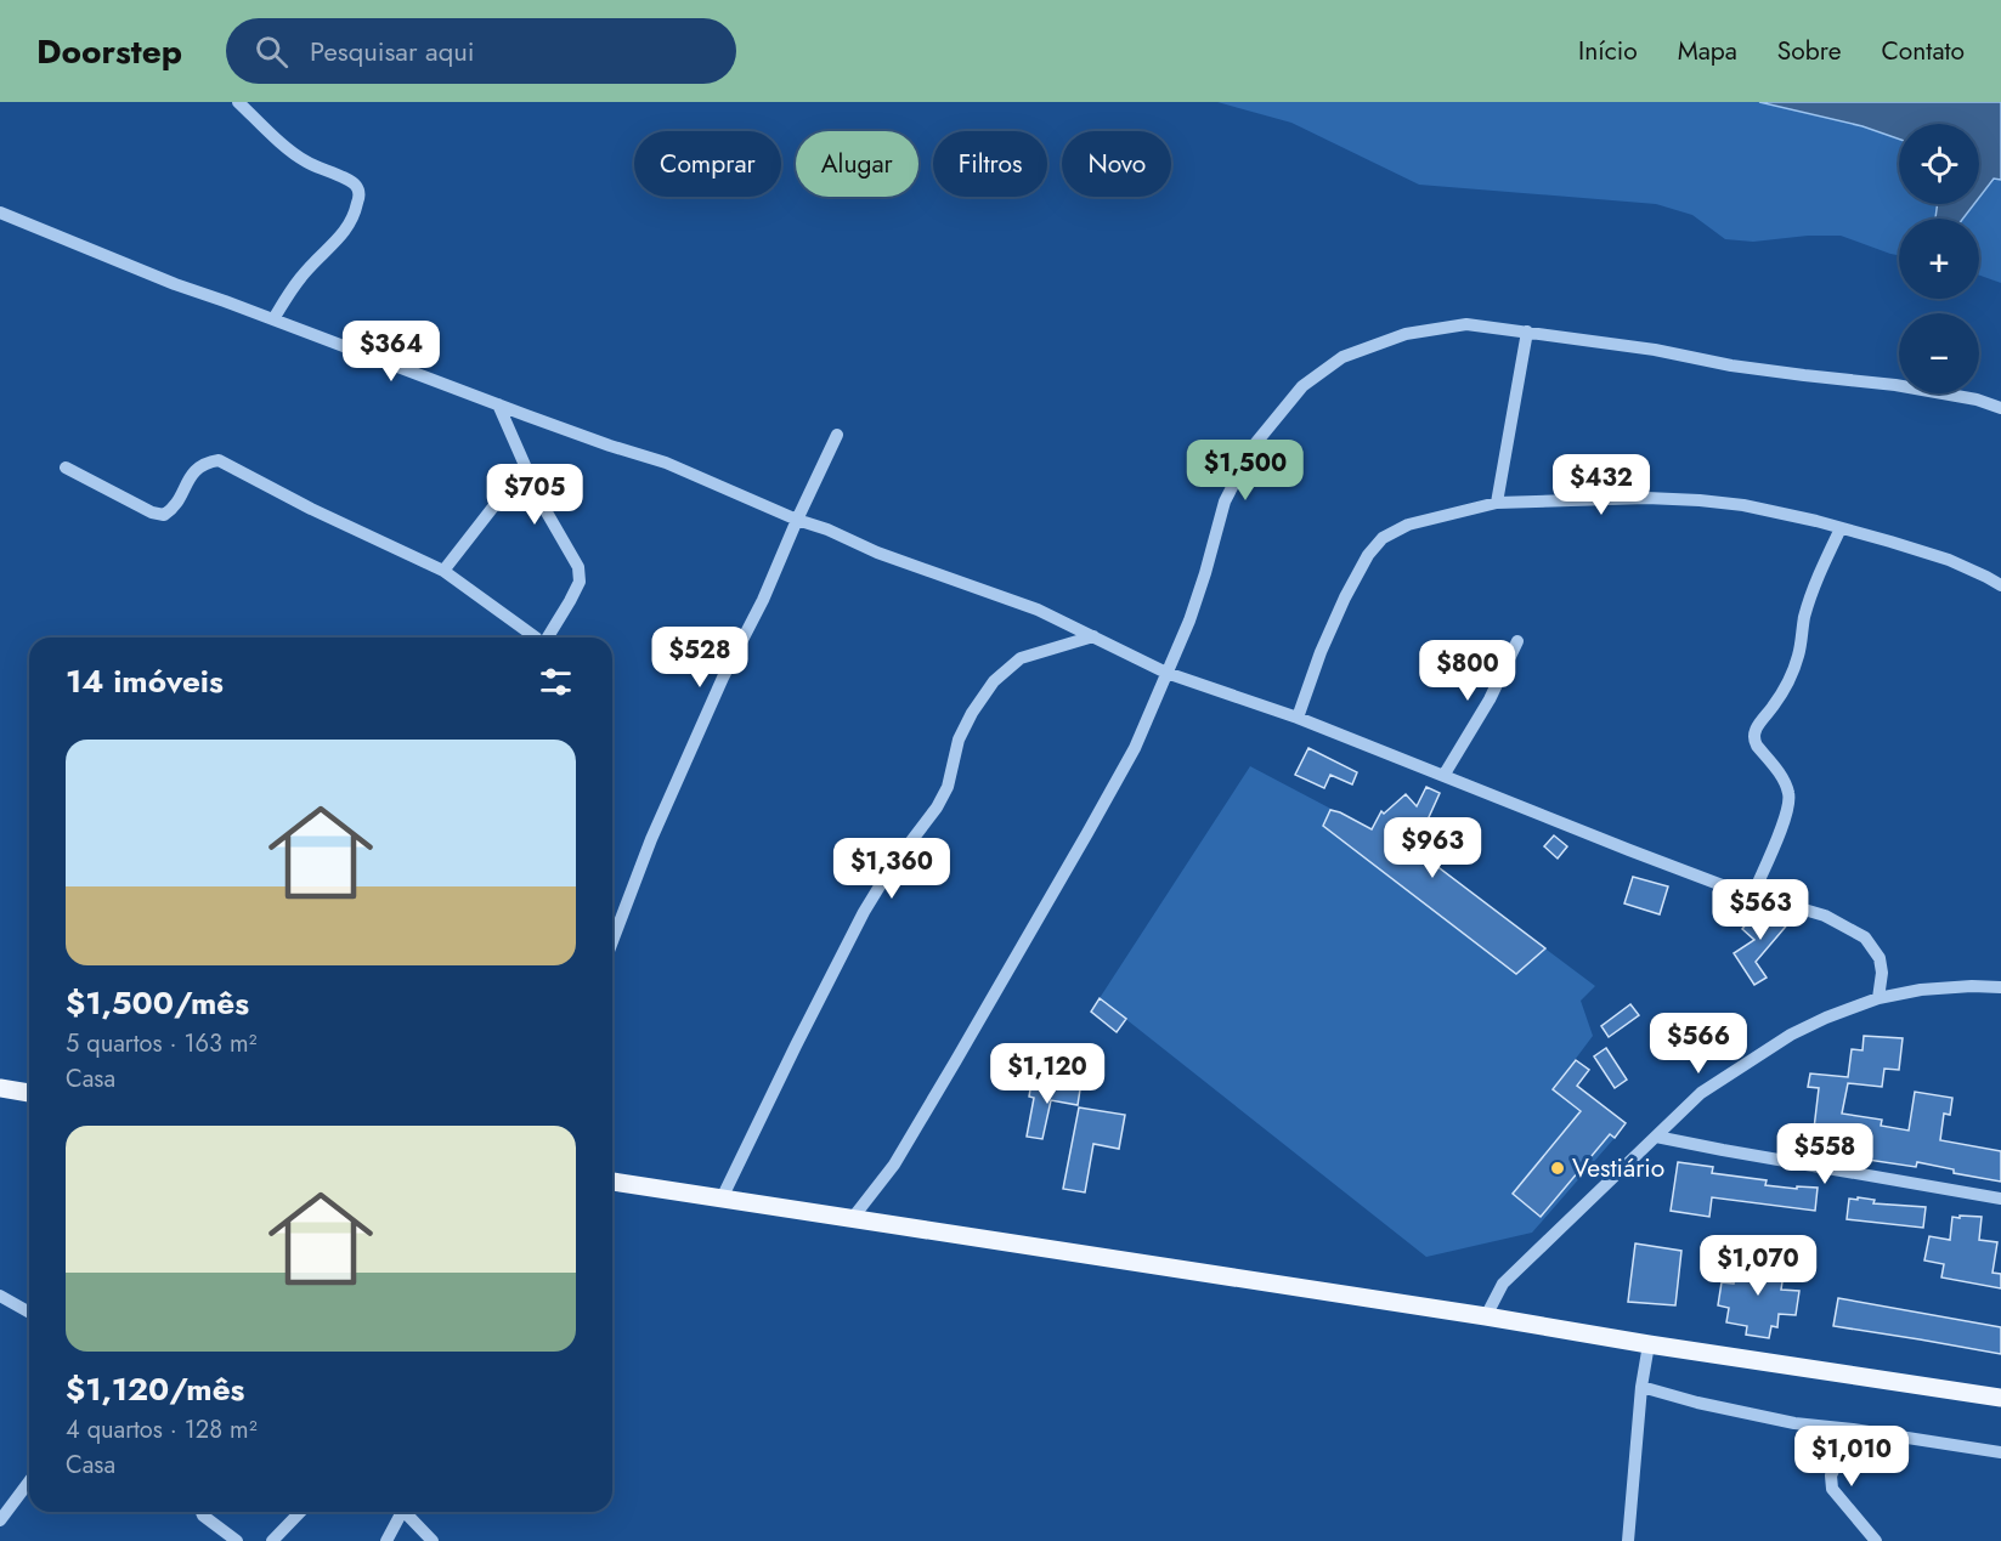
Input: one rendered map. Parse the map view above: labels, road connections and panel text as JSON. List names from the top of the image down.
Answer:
{
  "places": ["Vestiário"],
  "page": {
    "header": "Doorstep",
    "search": "Pesquisar aqui",
    "nav": [
      "Início",
      "Mapa",
      "Sobre",
      "Contato"
    ],
    "map_buttons": ["+", "−"],
    "chip": [
      "Comprar",
      "Alugar",
      "Filtros",
      "Novo"
    ],
    "price": [
      "$364",
      "$1,500",
      "$432",
      "$705",
      "$528",
      "$800",
      "$963",
      "$1,360",
      "$563",
      "$566",
      "$1,120",
      "$558",
      "$1,070",
      "$1,010"
    ],
    "heading": "14 imóveis",
    "list": [
      {
        "name": "$1,500/mês",
        "note": "5 quartos · 163 m² · Casa"
      },
      {
        "name": "$1,120/mês",
        "note": "4 quartos · 128 m² · Casa"
      }
    ]
  }
}
